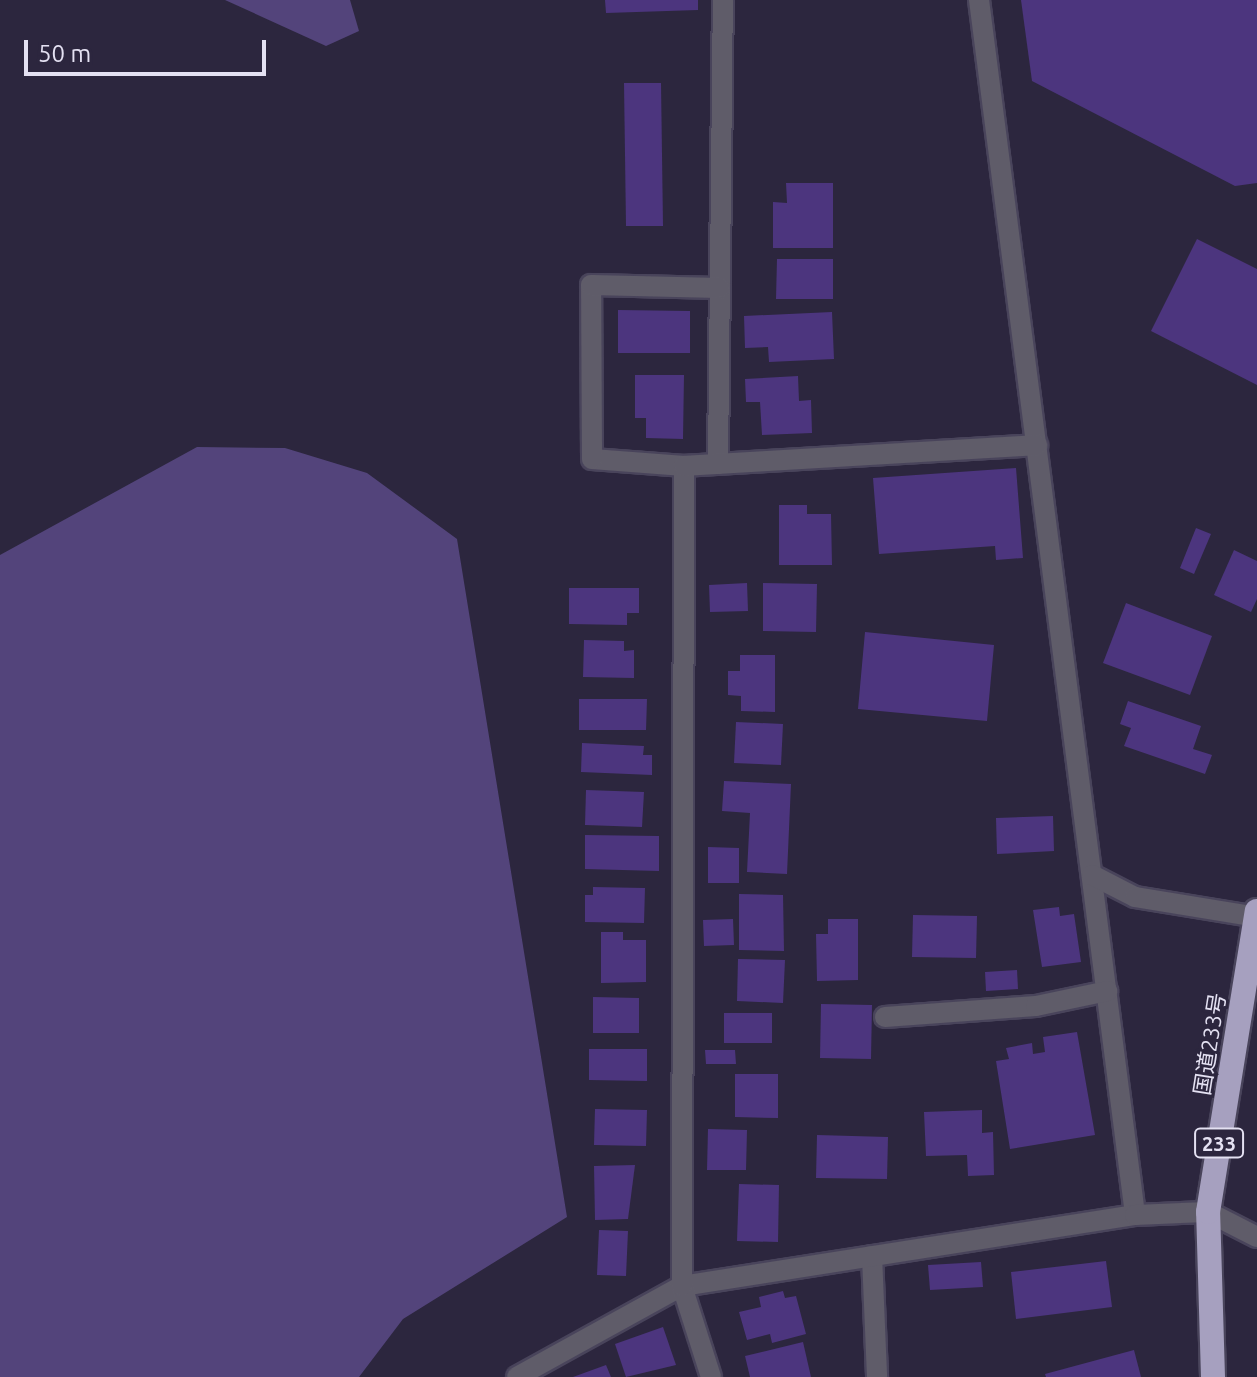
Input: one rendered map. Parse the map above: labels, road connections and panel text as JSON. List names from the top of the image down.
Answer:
{
  "streets": {
    "highway": ["国道233号", "233"]
  },
  "scale_bar": "50 m"
}
